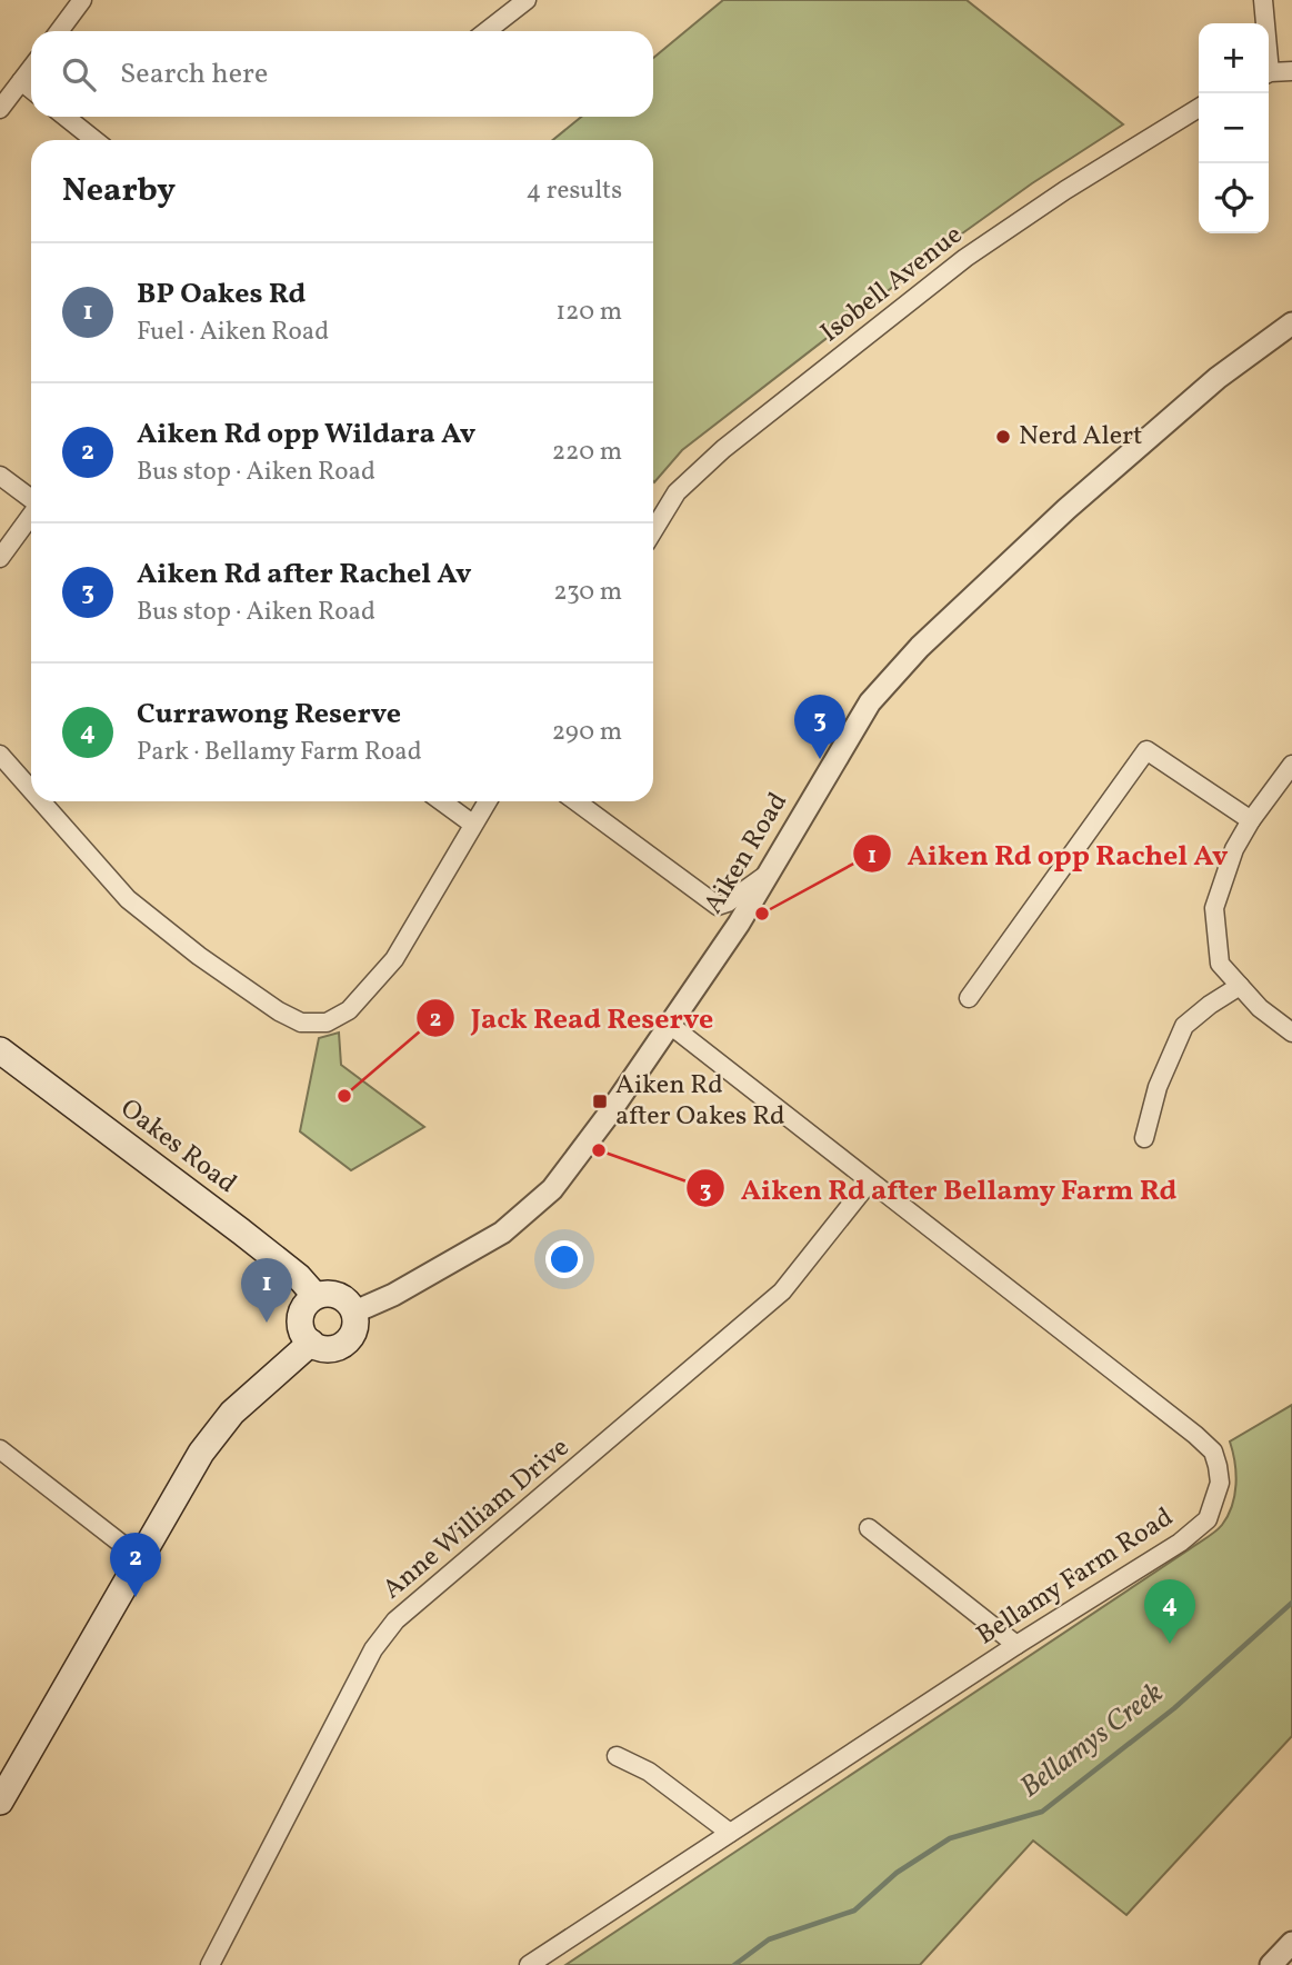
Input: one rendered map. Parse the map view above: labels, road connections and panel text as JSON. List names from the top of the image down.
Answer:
{
  "streets": {
    "main road": ["Oakes Road"],
    "street": [
      "Isobell Avenue",
      "Aiken Road",
      "Anne William Drive",
      "Bellamy Farm Road"
    ]
  },
  "crossings": [
    ["Aiken Road", "Oakes Road"],
    ["Aiken Road", "Bellamy Farm Road"],
    ["Anne William Drive", "Bellamy Farm Road"]
  ],
  "water": ["Bellamys Creek"],
  "places": {
    "other": [
      "Nerd Alert",
      "Aiken Rd opp Rachel Av",
      "Jack Read Reserve",
      "Aiken Rd after Bellamy Farm Rd"
    ],
    "transit": ["Aiken Rd after Oakes Rd"]
  },
  "page": {
    "map_buttons": ["+", "−"],
    "search": "Search here",
    "heading": ["Nearby", "4 results"],
    "list": [
      {
        "mark": "1",
        "name": "BP Oakes Rd",
        "note": "Fuel · Aiken Road",
        "value": "120 m"
      },
      {
        "mark": "2",
        "name": "Aiken Rd opp Wildara Av",
        "note": "Bus stop · Aiken Road",
        "value": "220 m"
      },
      {
        "mark": "3",
        "name": "Aiken Rd after Rachel Av",
        "note": "Bus stop · Aiken Road",
        "value": "230 m"
      },
      {
        "mark": "4",
        "name": "Currawong Reserve",
        "note": "Park · Bellamy Farm Road",
        "value": "290 m"
      }
    ],
    "pins": [
      "3",
      "1",
      "2",
      "4"
    ]
  }
}
